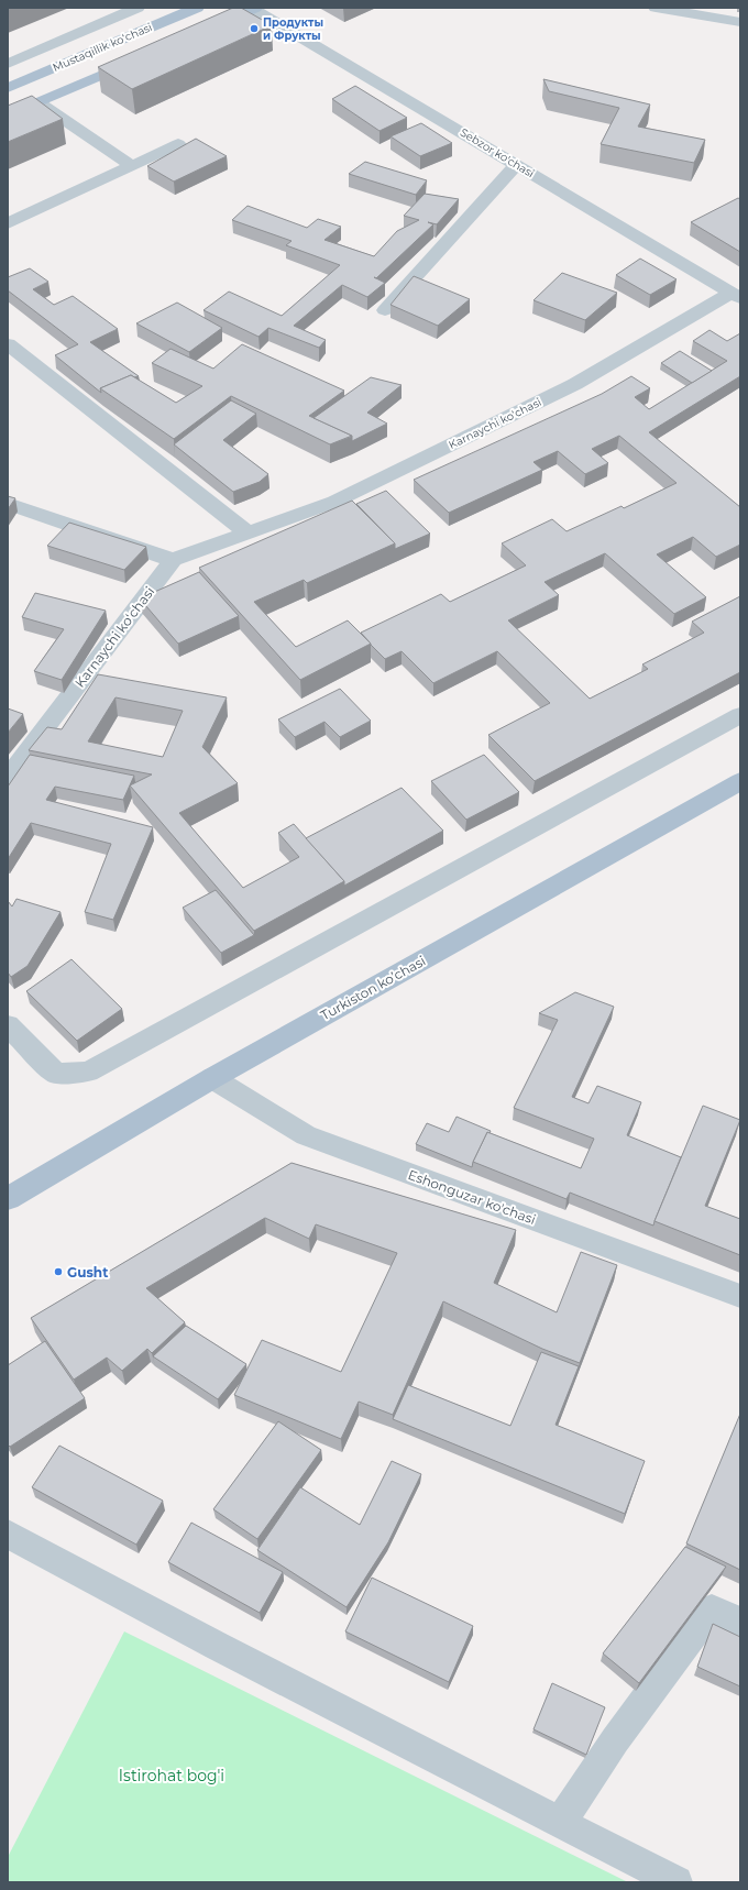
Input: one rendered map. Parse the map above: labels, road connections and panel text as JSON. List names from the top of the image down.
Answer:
{
  "streets": {
    "main road": ["Mustaqillik koʻchasi", "Turkiston ko’chasi"],
    "street": ["Sebzor ko'chasi", "Karnaychi koʻchasi", "Eshonguzar ko'chasi"]
  },
  "crossings": [
    ["Sebzor ko'chasi", "Karnaychi koʻchasi"],
    ["Turkiston ko’chasi", "Eshonguzar ko'chasi"]
  ],
  "parks": ["Istirohat bog'i"],
  "places": ["Продукты и Фрукты", "Gusht"]
}
